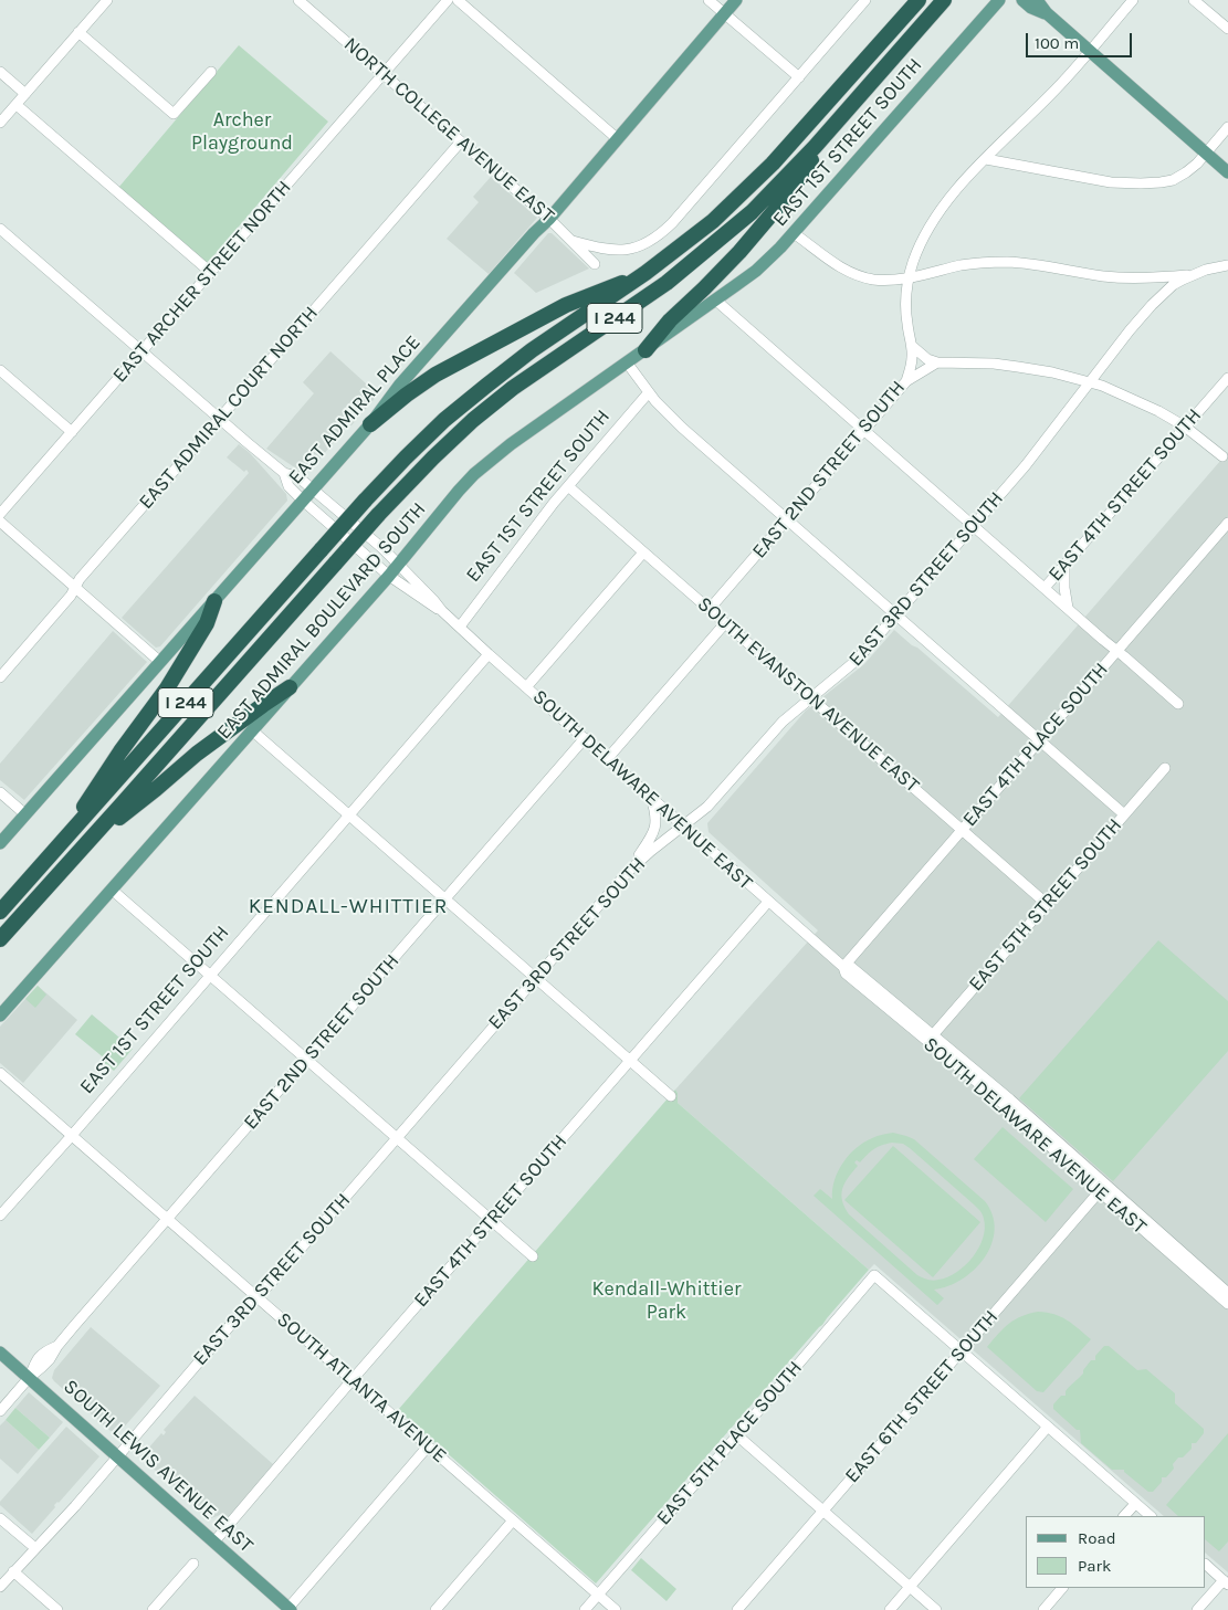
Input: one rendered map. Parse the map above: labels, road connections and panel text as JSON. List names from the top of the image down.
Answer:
{
  "streets": {
    "highway": ["I 244"],
    "main road": [
      "EAST 1ST STREET SOUTH",
      "EAST ADMIRAL PLACE",
      "EAST ADMIRAL BOULEVARD SOUTH",
      "SOUTH LEWIS AVENUE EAST"
    ],
    "street": [
      "NORTH COLLEGE AVENUE EAST",
      "EAST ARCHER STREET NORTH",
      "EAST ADMIRAL COURT NORTH",
      "EAST 2ND STREET SOUTH",
      "EAST 4TH STREET SOUTH",
      "EAST 3RD STREET SOUTH",
      "SOUTH EVANSTON AVENUE EAST",
      "EAST 4TH PLACE SOUTH",
      "SOUTH DELAWARE AVENUE EAST",
      "EAST 5TH STREET SOUTH",
      "SOUTH ATLANTA AVENUE",
      "EAST 6TH STREET SOUTH",
      "EAST 5TH PLACE SOUTH"
    ]
  },
  "crossings": [
    ["NORTH COLLEGE AVENUE EAST", "EAST ARCHER STREET NORTH"],
    ["NORTH COLLEGE AVENUE EAST", "EAST ADMIRAL COURT NORTH"],
    ["NORTH COLLEGE AVENUE EAST", "EAST ADMIRAL PLACE"],
    ["EAST 1ST STREET SOUTH", "EAST ADMIRAL BOULEVARD SOUTH"],
    ["EAST 1ST STREET SOUTH", "SOUTH EVANSTON AVENUE EAST"],
    ["EAST 1ST STREET SOUTH", "SOUTH DELAWARE AVENUE EAST"],
    ["EAST 1ST STREET SOUTH", "SOUTH ATLANTA AVENUE"],
    ["EAST ADMIRAL PLACE", "SOUTH DELAWARE AVENUE EAST"],
    ["EAST 2ND STREET SOUTH", "SOUTH EVANSTON AVENUE EAST"],
    ["EAST 2ND STREET SOUTH", "SOUTH DELAWARE AVENUE EAST"],
    ["EAST 2ND STREET SOUTH", "SOUTH ATLANTA AVENUE"],
    ["EAST 2ND STREET SOUTH", "SOUTH LEWIS AVENUE EAST"],
    ["EAST 4TH STREET SOUTH", "SOUTH DELAWARE AVENUE EAST"],
    ["EAST 4TH STREET SOUTH", "SOUTH ATLANTA AVENUE"],
    ["EAST 4TH STREET SOUTH", "SOUTH LEWIS AVENUE EAST"],
    ["EAST 3RD STREET SOUTH", "SOUTH EVANSTON AVENUE EAST"],
    ["EAST 3RD STREET SOUTH", "SOUTH DELAWARE AVENUE EAST"],
    ["EAST 3RD STREET SOUTH", "SOUTH ATLANTA AVENUE"],
    ["EAST 3RD STREET SOUTH", "SOUTH LEWIS AVENUE EAST"],
    ["EAST ADMIRAL BOULEVARD SOUTH", "SOUTH DELAWARE AVENUE EAST"],
    ["SOUTH EVANSTON AVENUE EAST", "EAST 4TH PLACE SOUTH"],
    ["SOUTH EVANSTON AVENUE EAST", "EAST 5TH STREET SOUTH"],
    ["EAST 4TH PLACE SOUTH", "SOUTH DELAWARE AVENUE EAST"],
    ["SOUTH DELAWARE AVENUE EAST", "EAST 5TH STREET SOUTH"],
    ["SOUTH DELAWARE AVENUE EAST", "EAST 6TH STREET SOUTH"],
    ["SOUTH ATLANTA AVENUE", "EAST 5TH PLACE SOUTH"],
    ["EAST 6TH STREET SOUTH", "EAST 5TH PLACE SOUTH"]
  ],
  "districts": ["KENDALL-WHITTIER"],
  "parks": ["Archer Playground", "Kendall-Whittier Park"],
  "legend": ["Road", "Park"],
  "scale_bar": "100 m"
}
